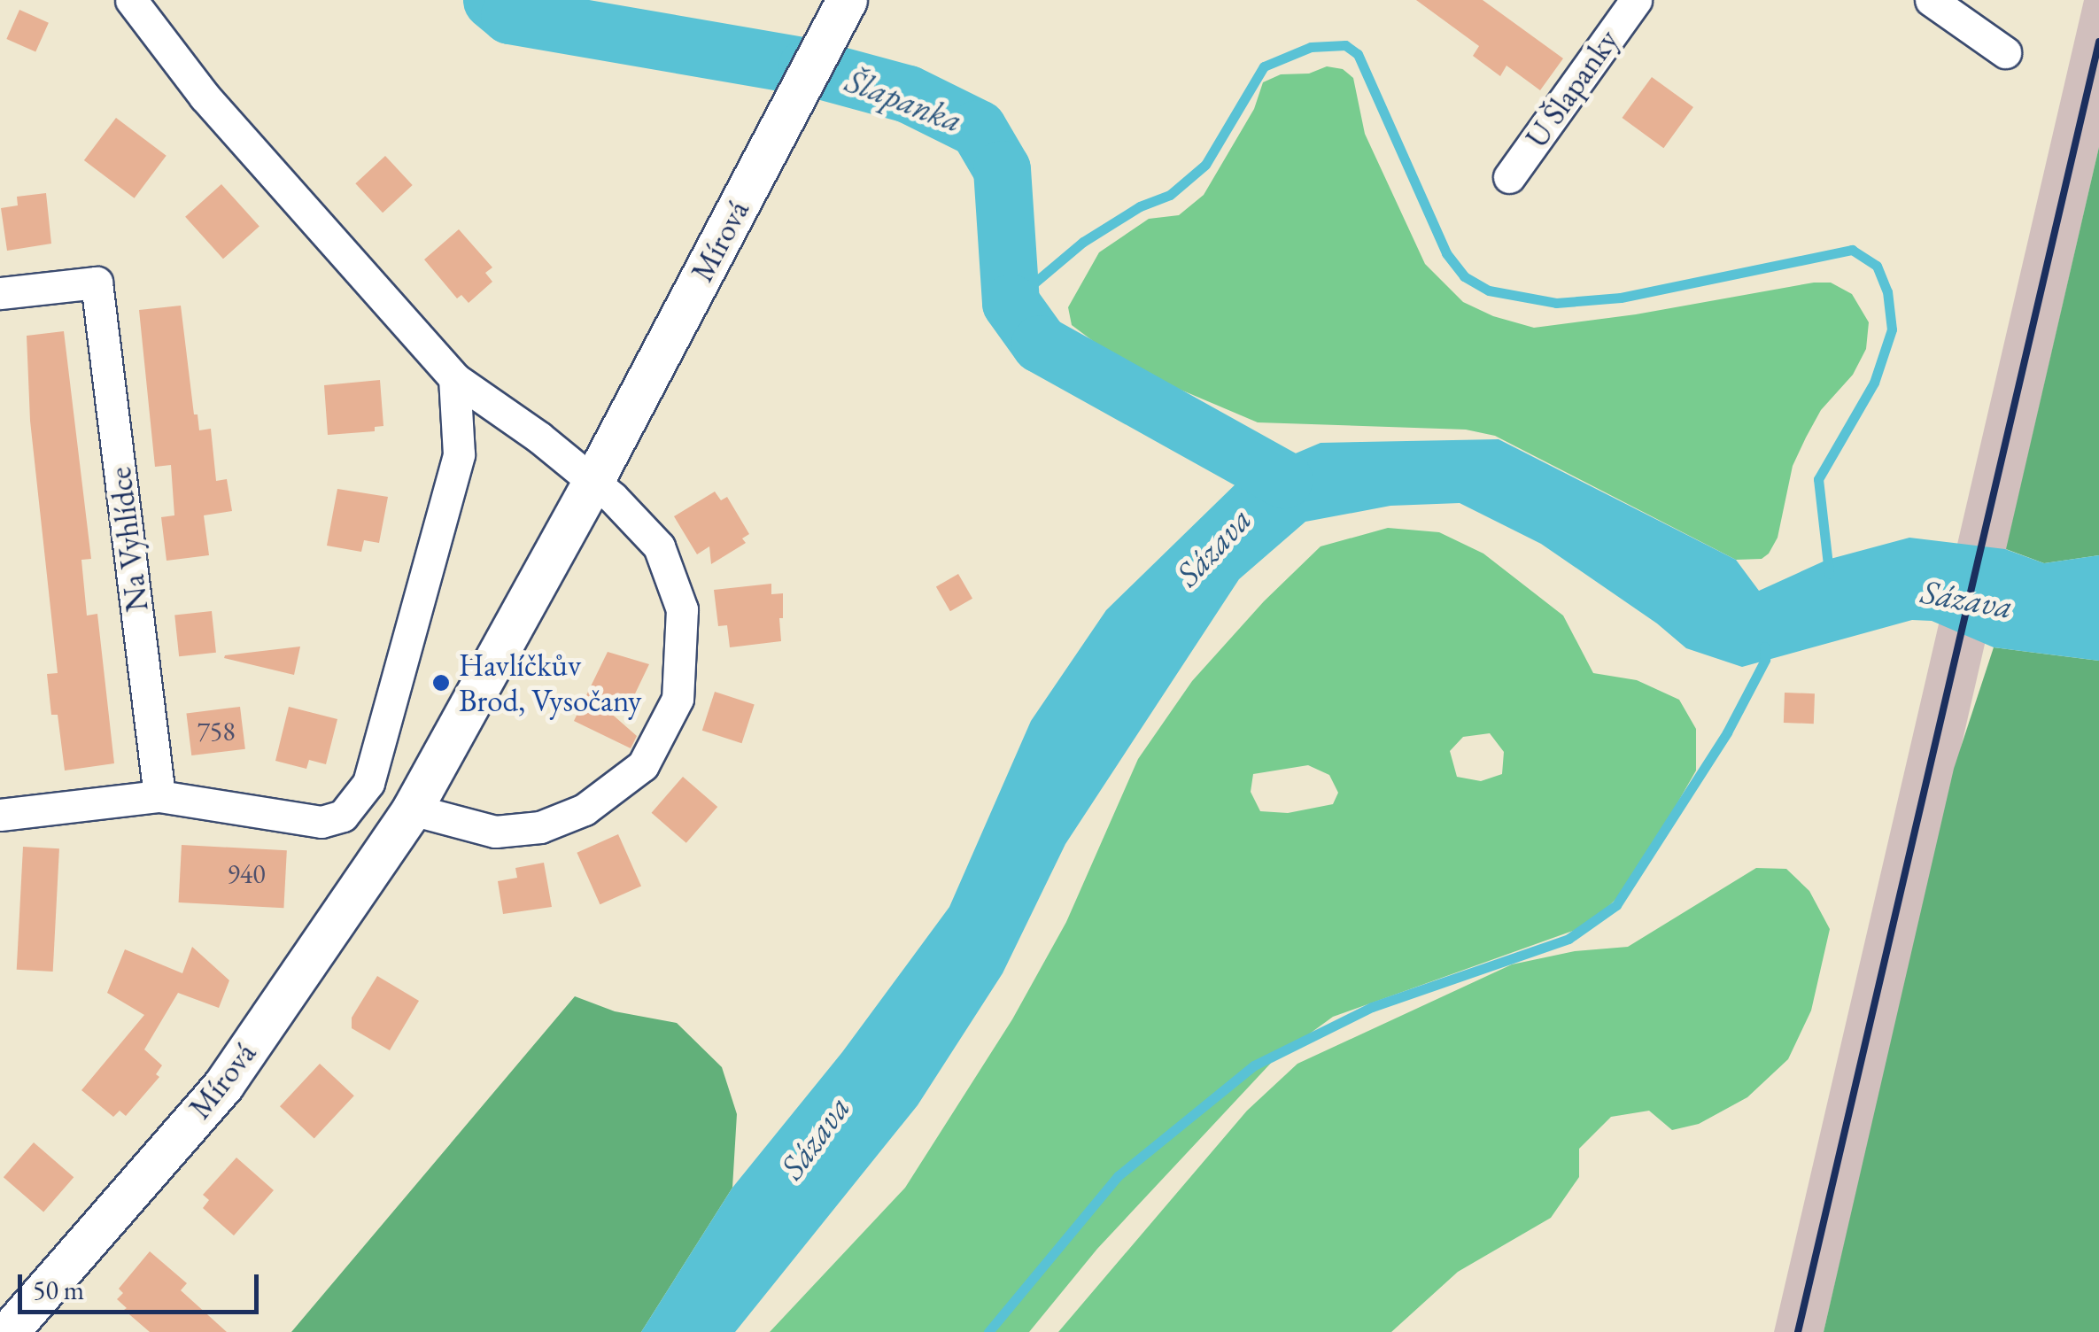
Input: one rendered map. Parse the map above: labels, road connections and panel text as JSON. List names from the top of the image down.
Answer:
{
  "streets": {
    "street": ["U Šlapanky", "Mírová", "Na Vyhlídce"]
  },
  "water": ["Šlapanka", "Sázava"],
  "places": ["Havlíčkův Brod, Vysočany"],
  "house_numbers": ["758", "940"],
  "scale_bar": "50 m"
}
